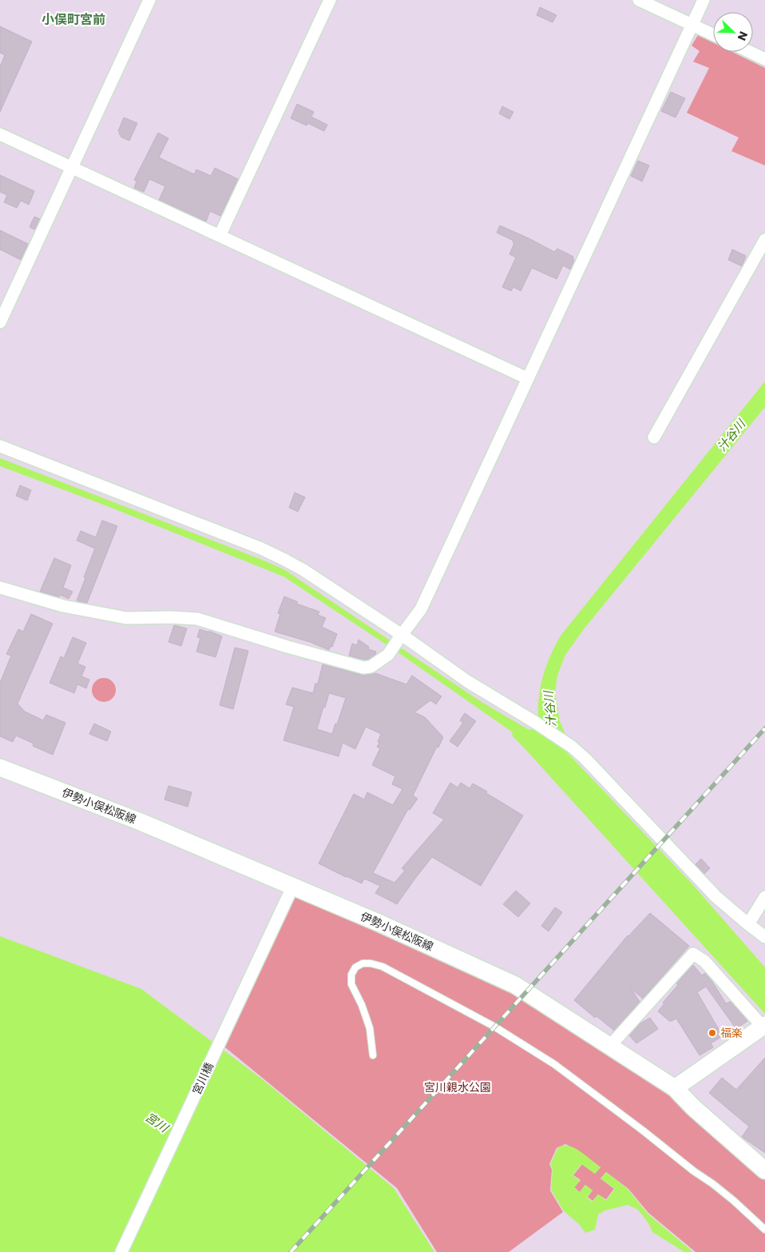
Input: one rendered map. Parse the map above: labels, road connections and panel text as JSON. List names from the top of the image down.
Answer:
{
  "streets": {
    "main road": ["伊勢小俣松阪線"],
    "street": ["宮川橋"]
  },
  "crossings": [
    ["伊勢小俣松阪線", "宮川橋"]
  ],
  "districts": ["小俣町宮前"],
  "water": ["汁谷川", "宮川"],
  "parks": ["宮川親水公園"],
  "places": ["福楽"],
  "north": "bottom right"
}
